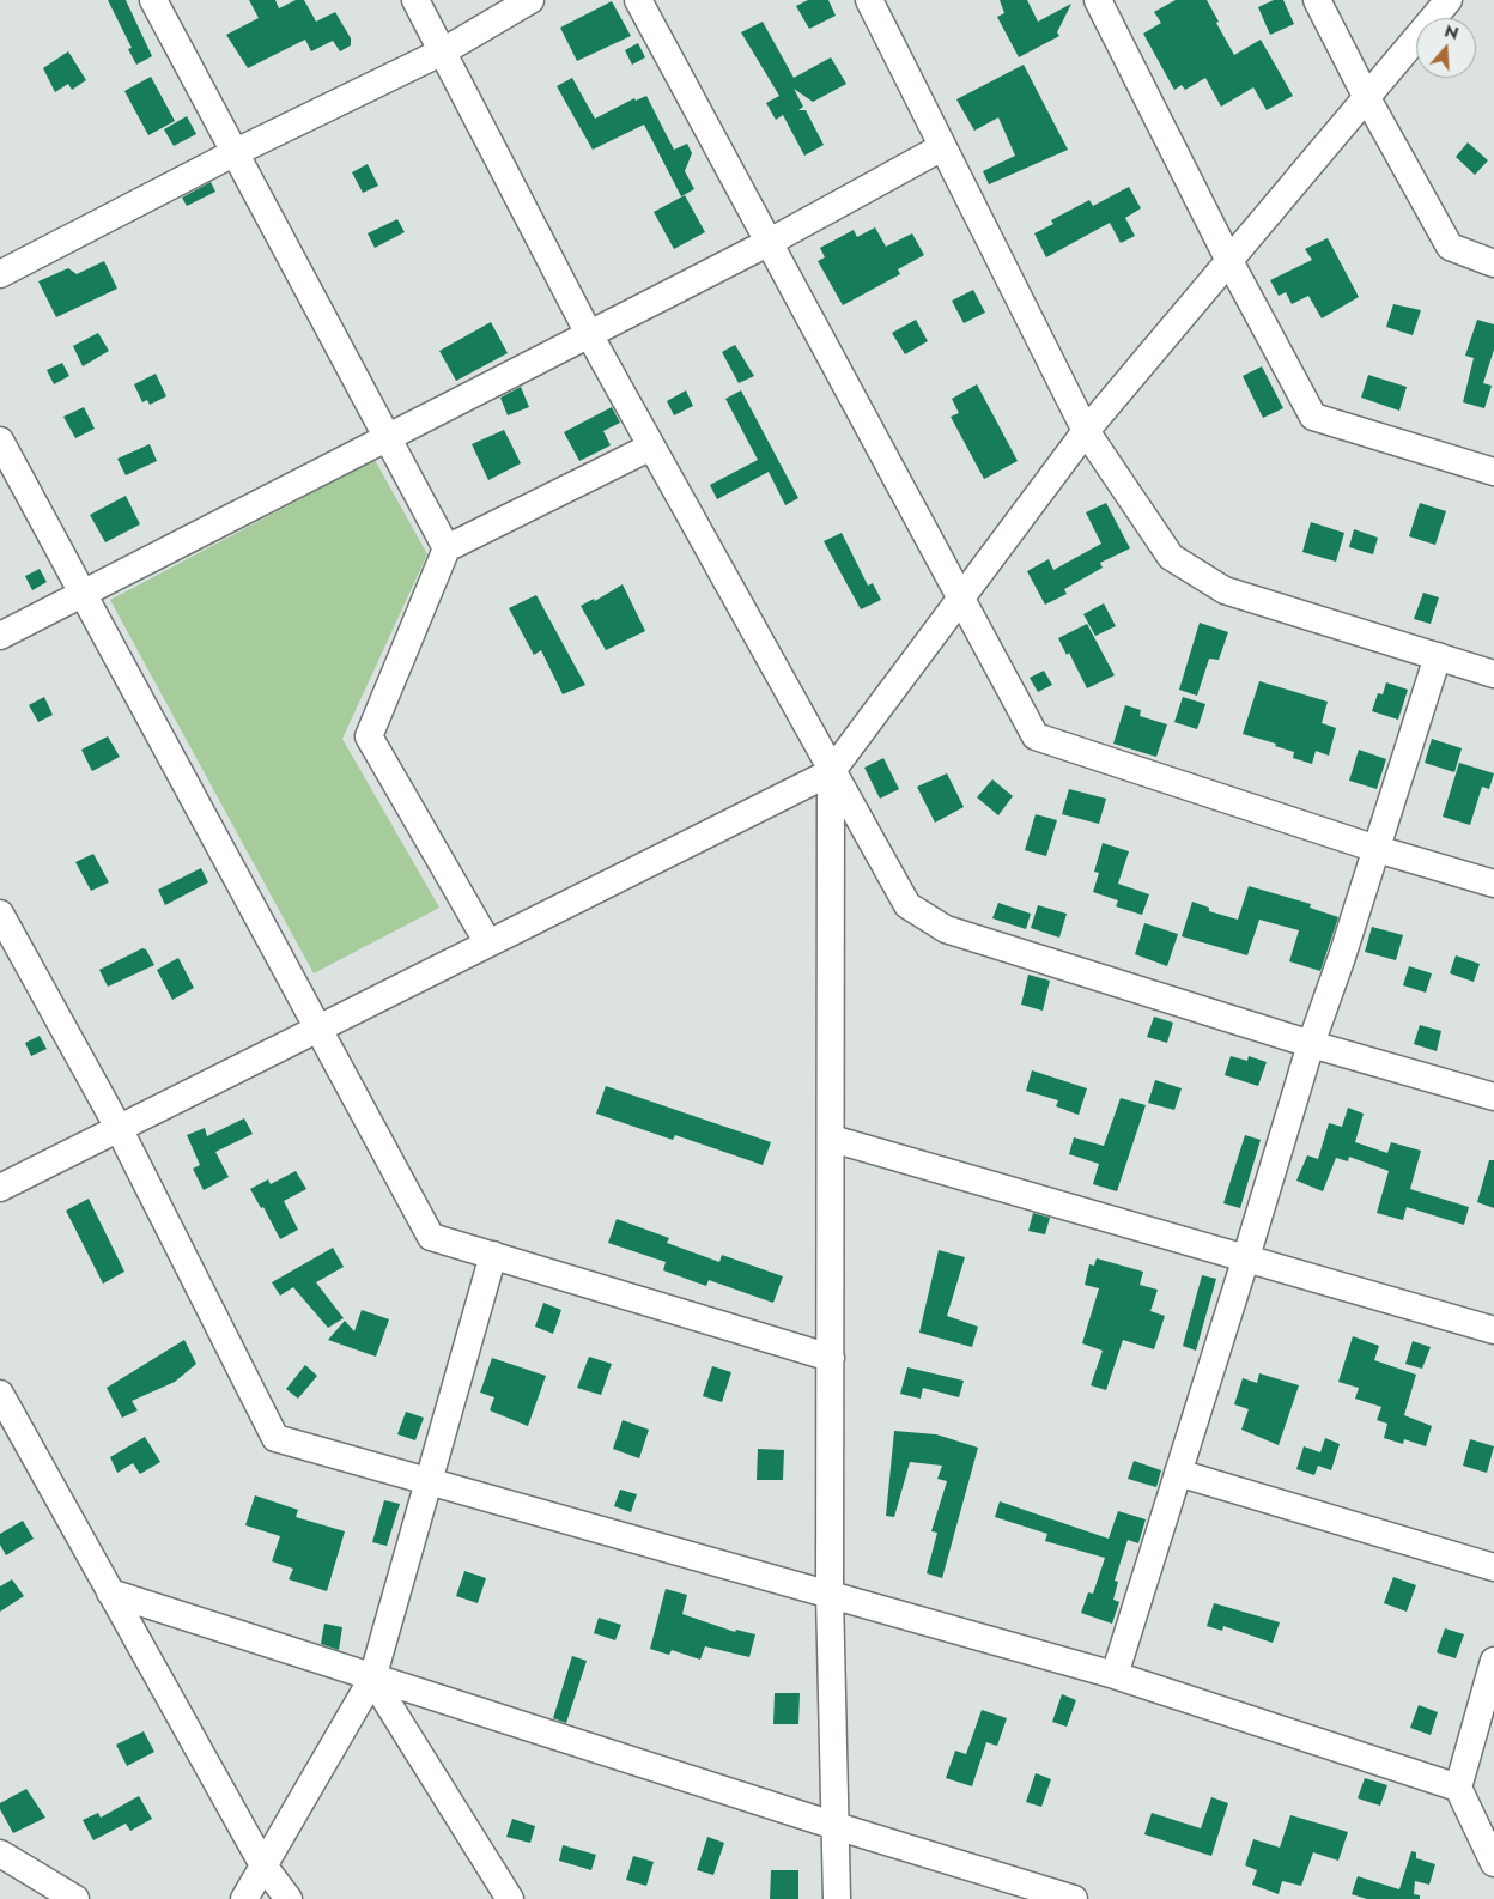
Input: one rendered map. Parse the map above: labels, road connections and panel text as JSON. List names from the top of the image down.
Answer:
{
  "north": "top"
}
